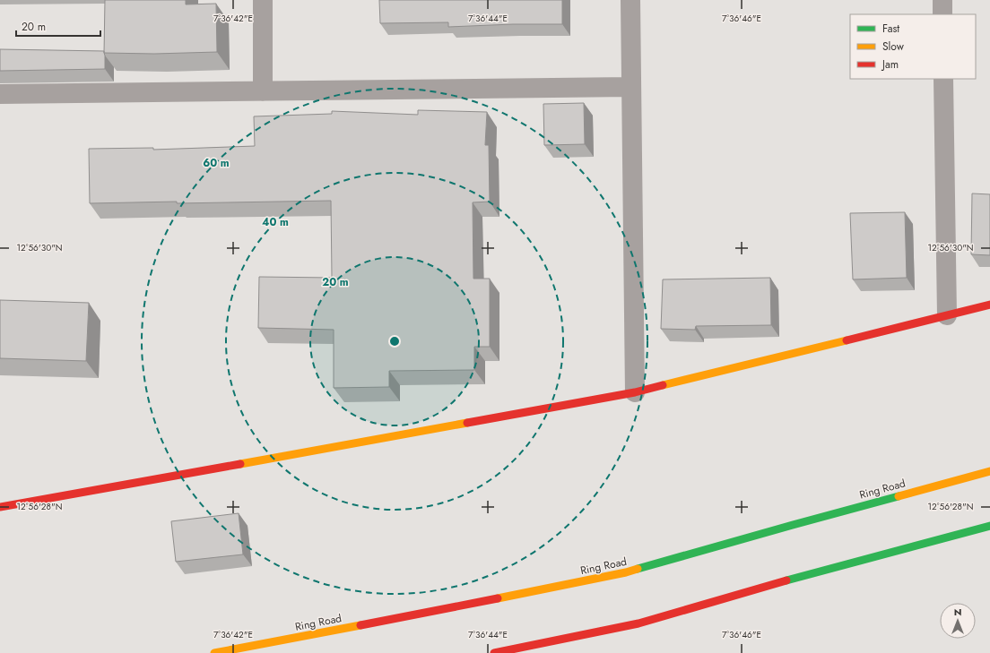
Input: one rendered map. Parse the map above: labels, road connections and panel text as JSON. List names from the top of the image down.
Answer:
{
  "streets": {
    "main road": ["Ring Road"]
  },
  "legend": ["Fast", "Slow", "Jam"],
  "scale_bar": "20 m",
  "north": "top",
  "coordinates": [
    "7°36'42\"E",
    "7°36'44\"E",
    "7°36'46\"E",
    "12°56'30\"N",
    "12°56'28\"N"
  ],
  "rings": ["60 m", "40 m", "20 m"]
}
